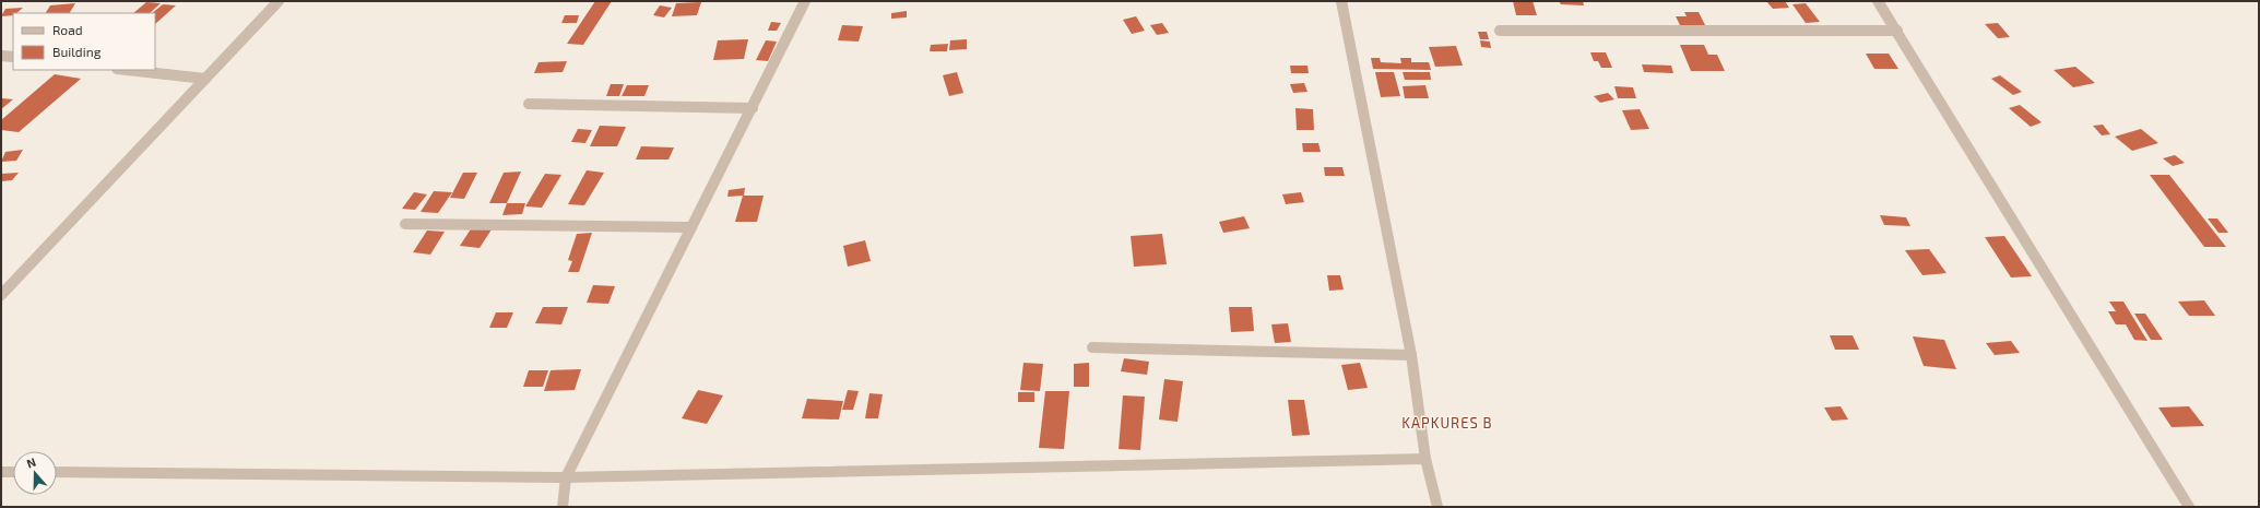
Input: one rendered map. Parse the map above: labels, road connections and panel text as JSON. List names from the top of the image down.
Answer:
{
  "districts": ["KAPKURES B"],
  "legend": ["Road", "Building"],
  "north": "top"
}
